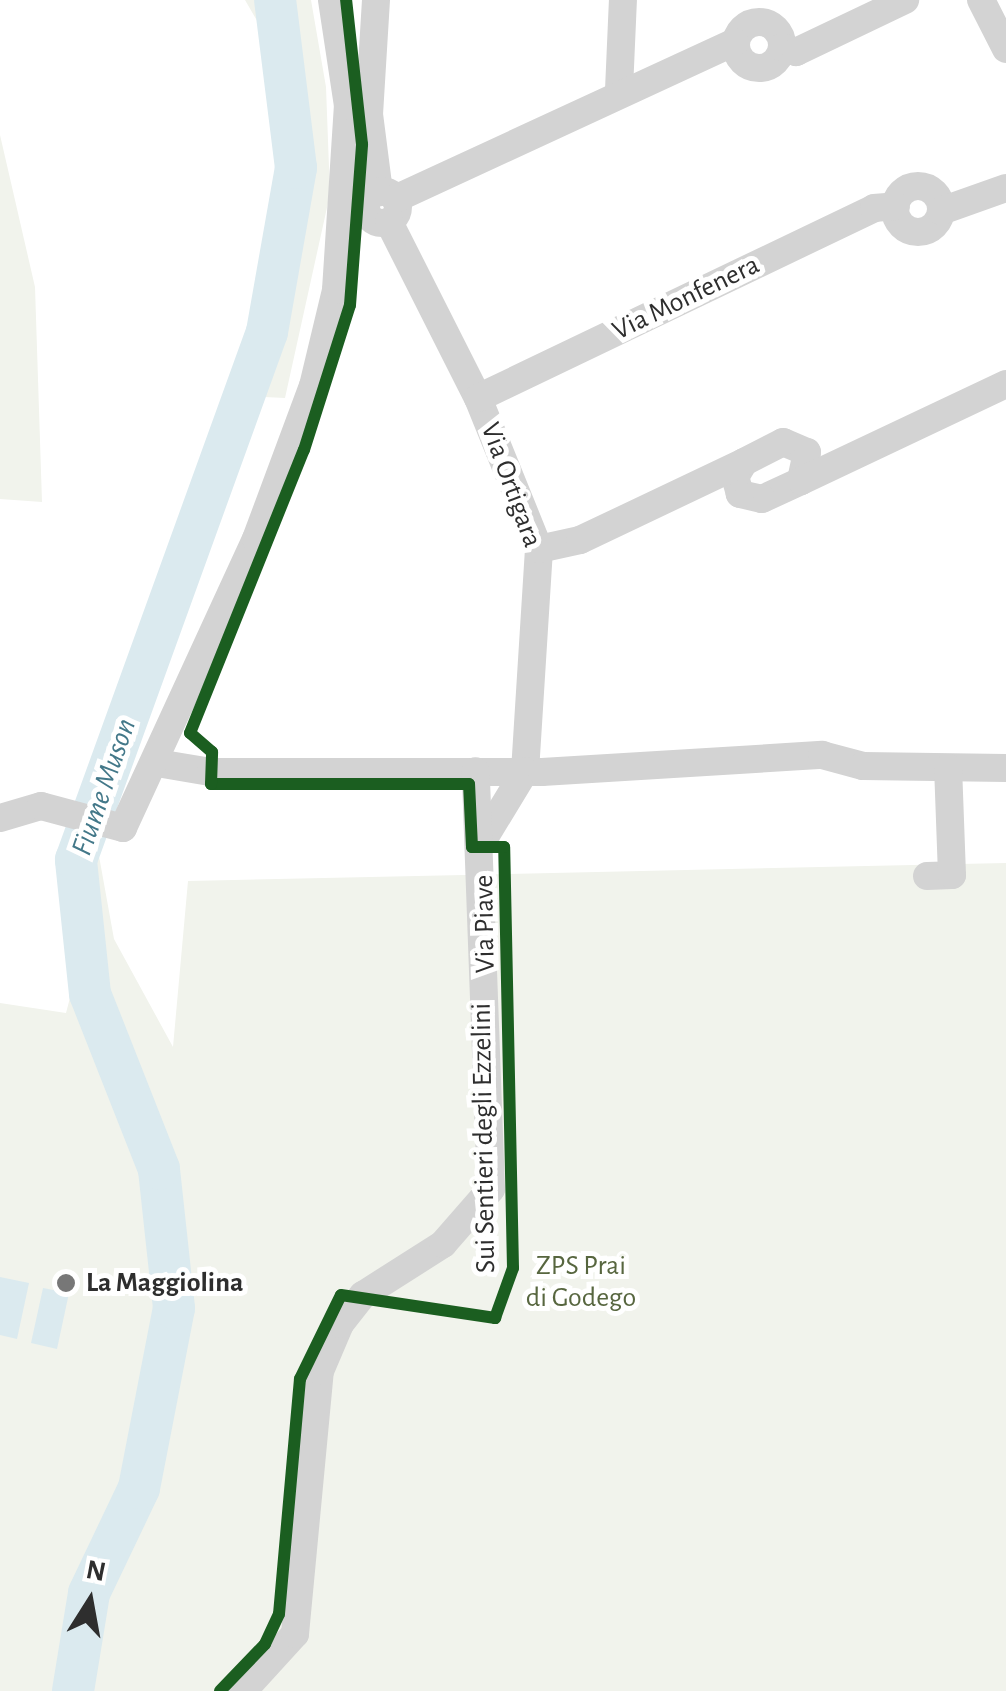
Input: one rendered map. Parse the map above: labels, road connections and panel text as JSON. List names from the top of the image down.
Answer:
{
  "streets": {
    "street": ["Via Monfenera", "Via Ortigara", "Via Piave"],
    "cycle path": ["Sui Sentieri degli Ezzelini"]
  },
  "crossings": [
    ["Via Monfenera", "Via Ortigara"],
    ["Via Ortigara", "Via Piave"]
  ],
  "water": ["Fiume Muson"],
  "parks": ["ZPS Prai di Godego"],
  "places": ["La Maggiolina"],
  "north": "top"
}
